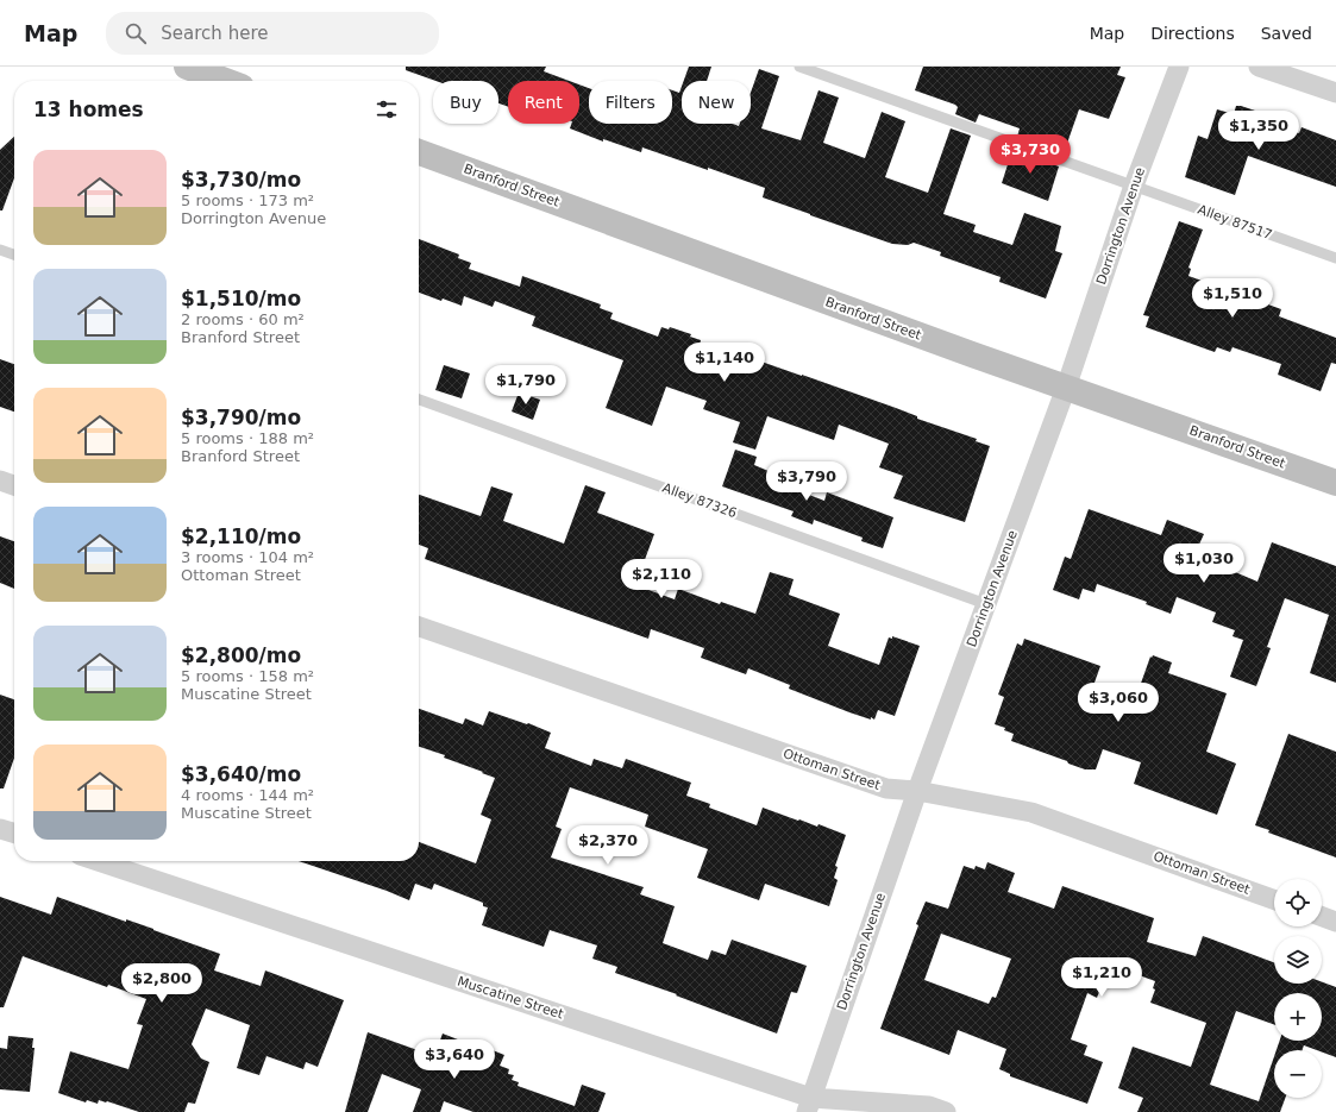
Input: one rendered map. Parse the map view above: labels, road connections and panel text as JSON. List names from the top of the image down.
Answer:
{
  "streets": {
    "main road": ["Branford Street"],
    "street": ["Dorrington Avenue", "Ottoman Street", "Muscatine Street"],
    "lane": ["Alley 87517", "Alley 87326"]
  },
  "crossings": [
    ["Branford Street", "Dorrington Avenue"],
    ["Alley 87517", "Dorrington Avenue"],
    ["Dorrington Avenue", "Alley 87326"],
    ["Dorrington Avenue", "Ottoman Street"],
    ["Dorrington Avenue", "Muscatine Street"]
  ],
  "page": {
    "header": "Map",
    "search": "Search here",
    "nav": ["Map", "Directions", "Saved"],
    "chip": [
      "Buy",
      "Rent",
      "Filters",
      "New"
    ],
    "heading": "13 homes",
    "price": [
      "$1,350",
      "$3,730",
      "$1,510",
      "$1,140",
      "$1,790",
      "$3,790",
      "$1,030",
      "$2,110",
      "$3,060",
      "$2,370",
      "$1,210",
      "$2,800",
      "$3,640"
    ],
    "list": [
      {
        "name": "$3,730/mo",
        "note": "5 rooms · 173 m² · Dorrington Avenue"
      },
      {
        "name": "$1,510/mo",
        "note": "2 rooms · 60 m² · Branford Street"
      },
      {
        "name": "$3,790/mo",
        "note": "5 rooms · 188 m² · Branford Street"
      },
      {
        "name": "$2,110/mo",
        "note": "3 rooms · 104 m² · Ottoman Street"
      },
      {
        "name": "$2,800/mo",
        "note": "5 rooms · 158 m² · Muscatine Street"
      },
      {
        "name": "$3,640/mo",
        "note": "4 rooms · 144 m² · Muscatine Street"
      }
    ],
    "map_buttons": ["+", "−"]
  }
}
